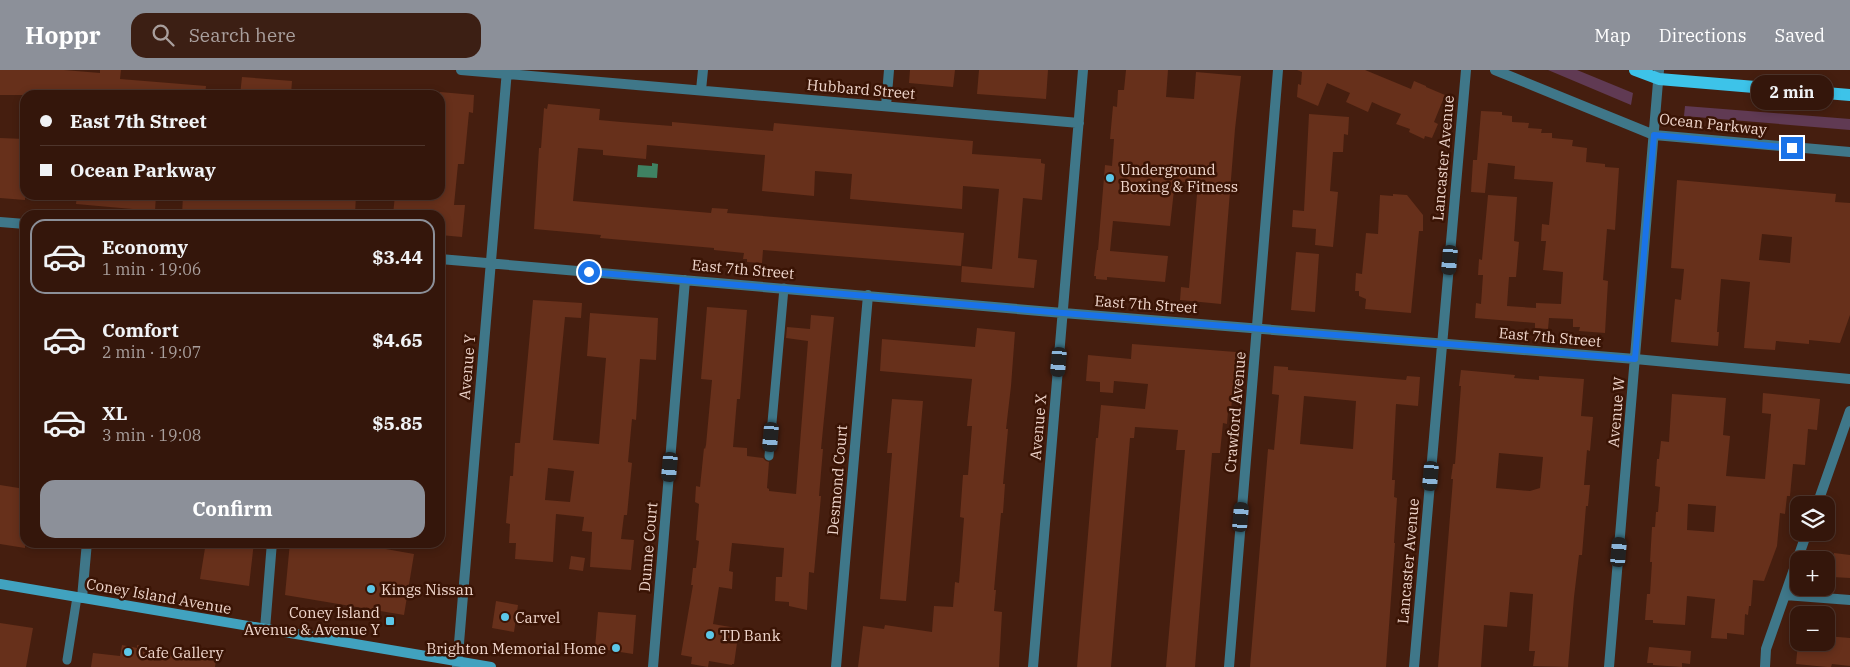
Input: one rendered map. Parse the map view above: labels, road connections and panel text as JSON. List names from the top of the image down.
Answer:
{
  "streets": {
    "main road": ["Coney Island Avenue"],
    "street": [
      "Hubbard Street",
      "Ocean Parkway",
      "Lancaster Avenue",
      "East 7th Street",
      "Avenue Y",
      "Crawford Avenue",
      "Avenue W",
      "Avenue X",
      "Desmond Court",
      "Dunne Court"
    ]
  },
  "crossings": [
    ["Hubbard Street", "Avenue Y"],
    ["Hubbard Street", "Avenue X"],
    ["Ocean Parkway", "Avenue W"],
    ["Lancaster Avenue", "East 7th Street"],
    ["East 7th Street", "Avenue Y"],
    ["East 7th Street", "Crawford Avenue"],
    ["East 7th Street", "Avenue W"],
    ["East 7th Street", "Avenue X"],
    ["East 7th Street", "Desmond Court"],
    ["East 7th Street", "Dunne Court"],
    ["Avenue Y", "Coney Island Avenue"]
  ],
  "places": {
    "other": [
      "Underground Boxing & Fitness",
      "Kings Nissan",
      "Carvel",
      "TD Bank",
      "Brighton Memorial Home",
      "Cafe Gallery"
    ],
    "transit": ["Coney Island Avenue & Avenue Y"]
  },
  "page": {
    "header": "Hoppr",
    "search": "Search here",
    "nav": ["Map", "Directions", "Saved"],
    "bubble": "2 min",
    "banner": ["East 7th Street", "Ocean Parkway"],
    "list": [
      {
        "name": "Economy",
        "note": "1 min · 19:06",
        "value": "$3.44"
      },
      {
        "name": "Comfort",
        "note": "2 min · 19:07",
        "value": "$4.65"
      },
      {
        "name": "XL",
        "note": "3 min · 19:08",
        "value": "$5.85"
      }
    ],
    "buttons": "Confirm",
    "map_buttons": ["+", "−"]
  }
}
